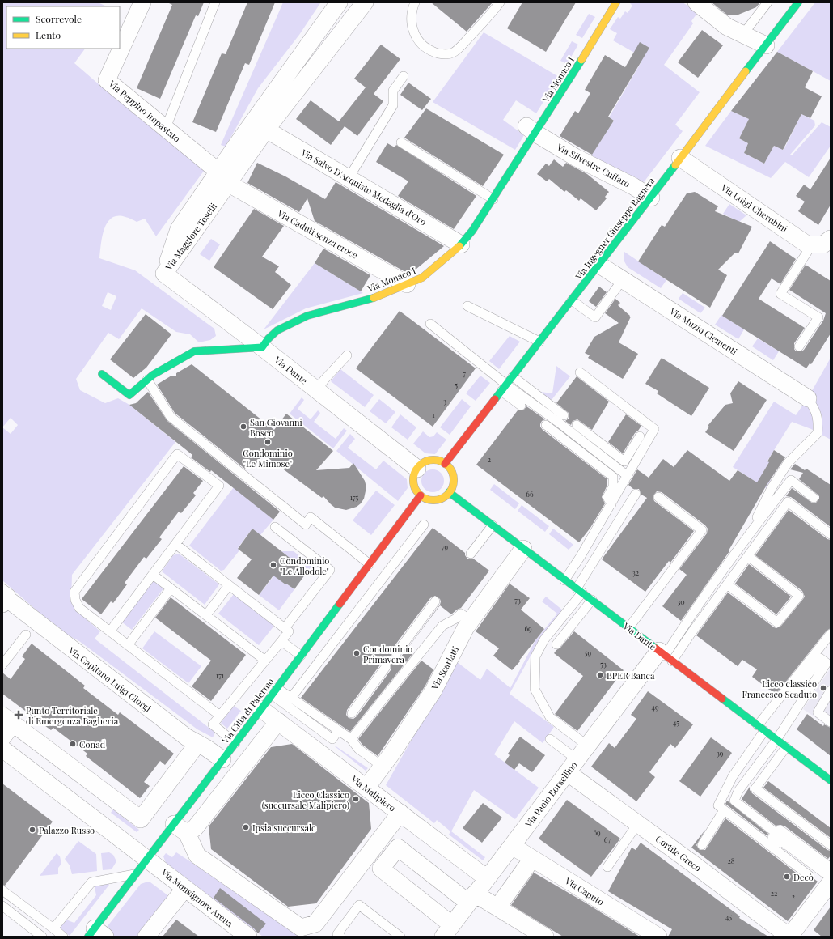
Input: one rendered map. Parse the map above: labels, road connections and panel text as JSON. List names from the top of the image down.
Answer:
{
  "streets": {
    "main road": [
      "Via Monaco I",
      "Via Ingegner Giuseppe Bagnera",
      "Via Dante",
      "Via Città di Palermo"
    ],
    "street": [
      "Via Peppino Impastato",
      "Via Silvestre Cuffaro",
      "Via Salvo D'Acquisto Medaglia d'Oro",
      "Via Luigi Cherubini",
      "Via Caduti senza croce",
      "Via Maggiore Toselli",
      "Via Muzio Clementi",
      "Via Scarlatti",
      "Via Capitano Luigi Giorgi",
      "Via Malipiero",
      "Via Paolo Borsellino",
      "Cortile Greco",
      "Via Caputo",
      "Via Monsignore Arena"
    ]
  },
  "crossings": [
    ["Via Monaco I", "Via Silvestre Cuffaro"],
    ["Via Monaco I", "Via Salvo D'Acquisto Medaglia d'Oro"],
    ["Via Monaco I", "Via Caduti senza croce"],
    ["Via Monaco I", "Via Dante"],
    ["Via Peppino Impastato", "Via Caduti senza croce"],
    ["Via Peppino Impastato", "Via Maggiore Toselli"],
    ["Via Silvestre Cuffaro", "Via Ingegner Giuseppe Bagnera"],
    ["Via Salvo D'Acquisto Medaglia d'Oro", "Via Maggiore Toselli"],
    ["Via Luigi Cherubini", "Via Ingegner Giuseppe Bagnera"],
    ["Via Ingegner Giuseppe Bagnera", "Via Muzio Clementi"],
    ["Via Ingegner Giuseppe Bagnera", "Via Dante"],
    ["Via Ingegner Giuseppe Bagnera", "Via Città di Palermo"],
    ["Via Caduti senza croce", "Via Maggiore Toselli"],
    ["Via Maggiore Toselli", "Via Dante"],
    ["Via Dante", "Via Scarlatti"],
    ["Via Dante", "Via Città di Palermo"],
    ["Via Dante", "Via Paolo Borsellino"],
    ["Via Scarlatti", "Via Malipiero"],
    ["Via Capitano Luigi Giorgi", "Via Città di Palermo"],
    ["Via Città di Palermo", "Via Malipiero"],
    ["Via Città di Palermo", "Via Monsignore Arena"],
    ["Via Malipiero", "Via Paolo Borsellino"],
    ["Via Paolo Borsellino", "Cortile Greco"],
    ["Via Paolo Borsellino", "Via Caputo"]
  ],
  "places": {
    "other": [
      "San Giovanni Bosco",
      "Condominio \"Le Mimose\"",
      "Condominio \"Le Allodole\"",
      "Condominio Primavera",
      "BPER Banca",
      "Liceo classico Francesco Scaduto",
      "Conad",
      "Liceo Classico (succursale Malipiero)",
      "Ipsia succursale",
      "Palazzo Russo",
      "Decò"
    ],
    "health": ["Punto Territoriale di Emergenza Bagheria"]
  },
  "house_numbers": [
    "7",
    "5",
    "3",
    "1",
    "2",
    "66",
    "175",
    "79",
    "32",
    "73",
    "30",
    "69",
    "59",
    "53",
    "171",
    "49",
    "45",
    "39",
    "69",
    "67",
    "28",
    "22",
    "2",
    "45"
  ],
  "legend": ["Scorrevole", "Lento"]
}
